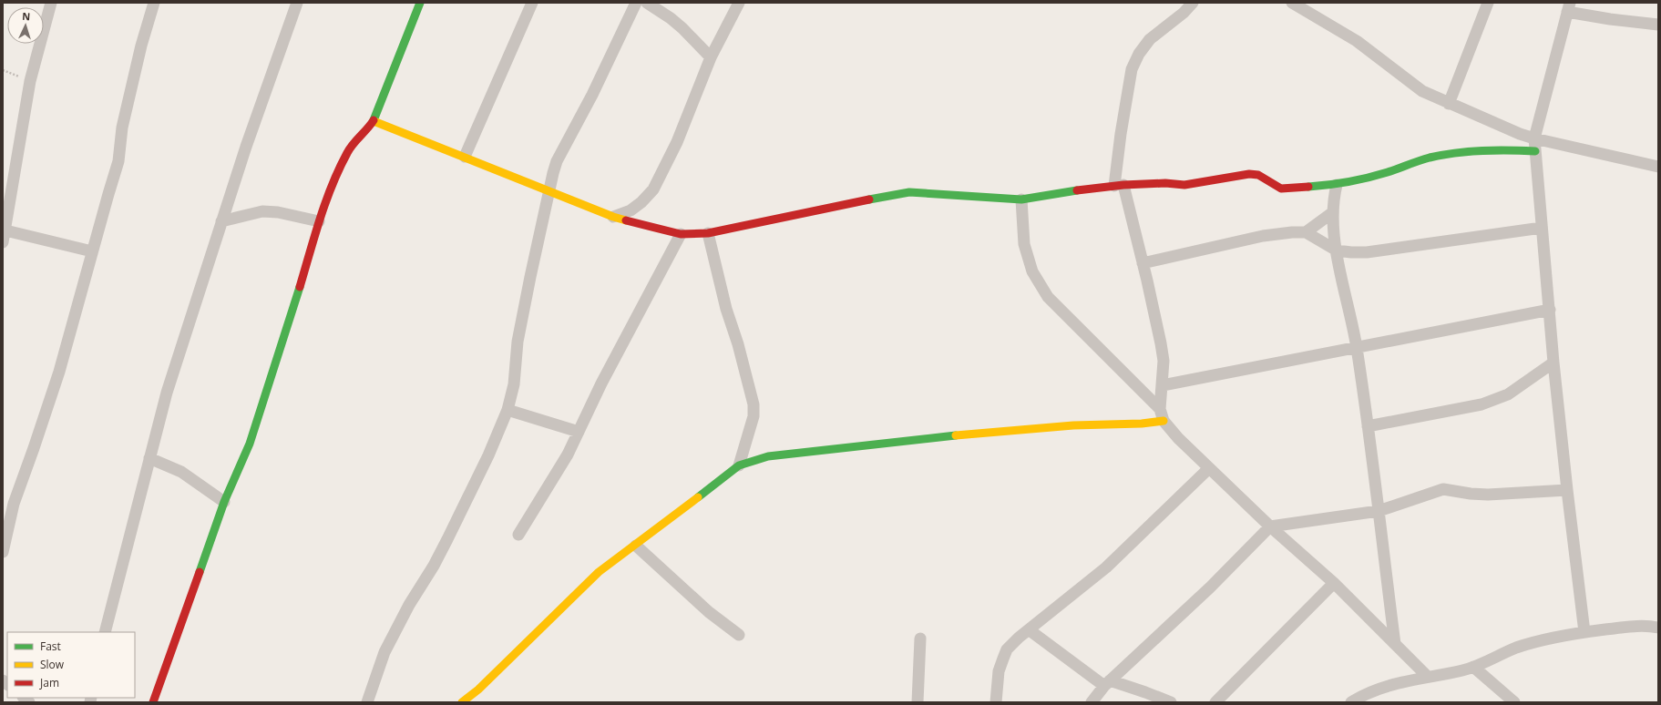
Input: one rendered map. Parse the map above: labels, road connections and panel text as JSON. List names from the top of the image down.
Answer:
{
  "legend": ["Fast", "Slow", "Jam"],
  "north": "top"
}
